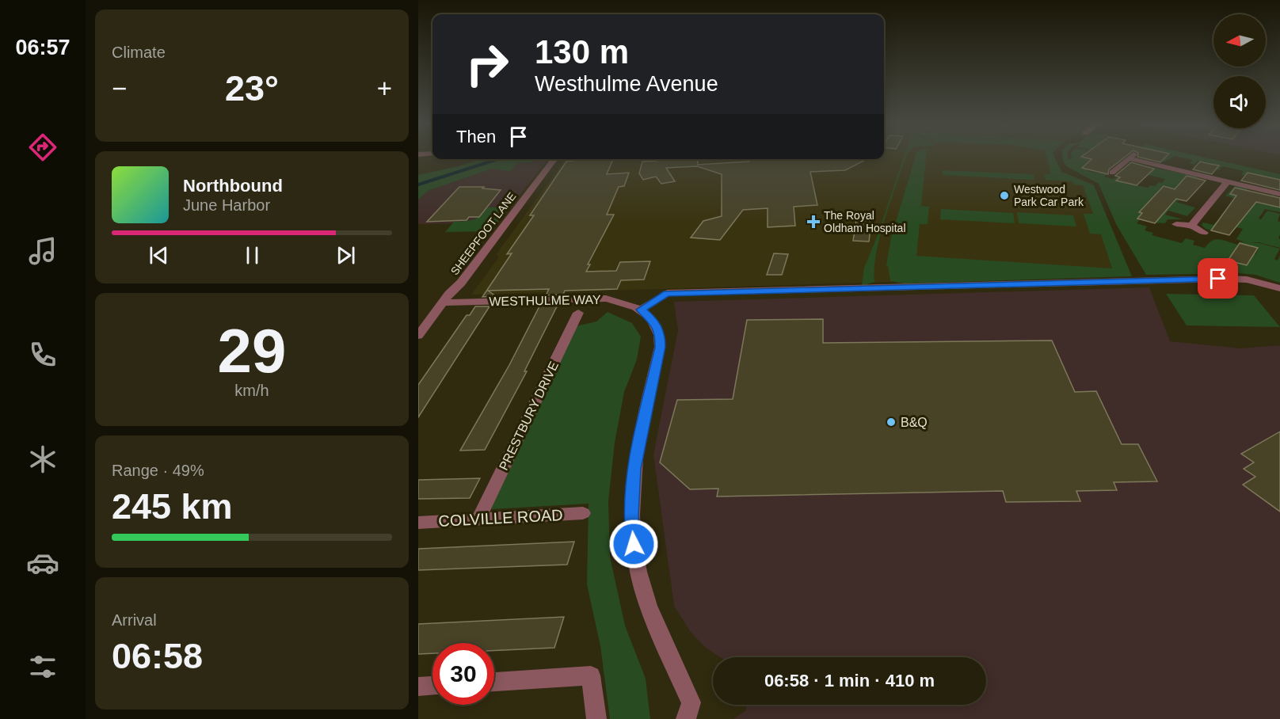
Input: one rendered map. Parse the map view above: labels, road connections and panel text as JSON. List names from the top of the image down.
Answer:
{
  "streets": {
    "street": [
      "SHEEPFOOT LANE",
      "WESTHULME WAY",
      "PRESTBURY DRIVE",
      "COLVILLE ROAD"
    ]
  },
  "crossings": [
    ["SHEEPFOOT LANE", "WESTHULME WAY"],
    ["PRESTBURY DRIVE", "COLVILLE ROAD"]
  ],
  "places": {
    "other": ["Westwood Park Car Park", "B&Q"],
    "health": ["The Royal Oldham Hospital"]
  },
  "north": "left",
  "page": {
    "tabs": "06:57",
    "tile": [
      "Climate",
      ["29", "km/h"],
      ["Range · 49%", "245 km"],
      ["Arrival", "06:58"]
    ],
    "turn": ["130 m", "Westhulme Avenue"],
    "heat": ["−", "23°", "+"],
    "then": "Then",
    "song": ["Northbound", "June Harbor"],
    "limit": "30",
    "trip": "06:58 · 1 min · 410 m"
  }
}
